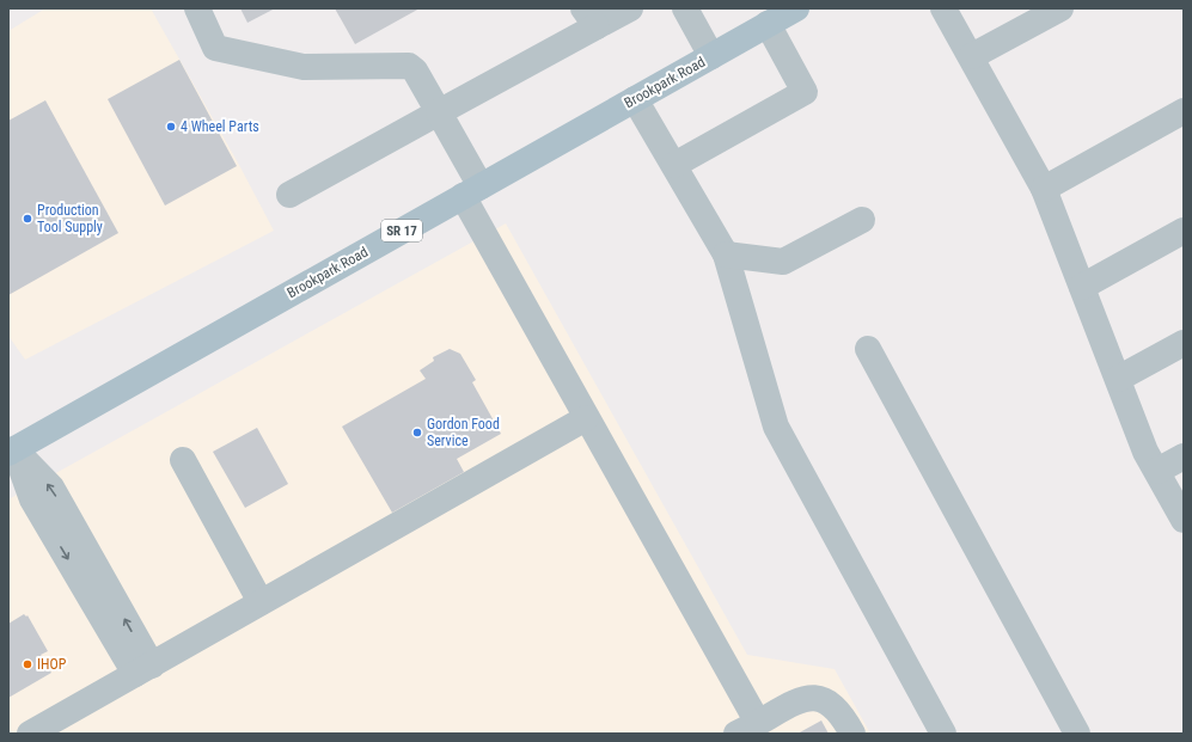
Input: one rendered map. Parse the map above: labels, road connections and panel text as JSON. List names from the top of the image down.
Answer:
{
  "streets": {
    "main road": ["Brookpark Road", "SR 17"]
  },
  "places": [
    "4 Wheel Parts",
    "Production Tool Supply",
    "Gordon Food Service",
    "IHOP"
  ]
}
